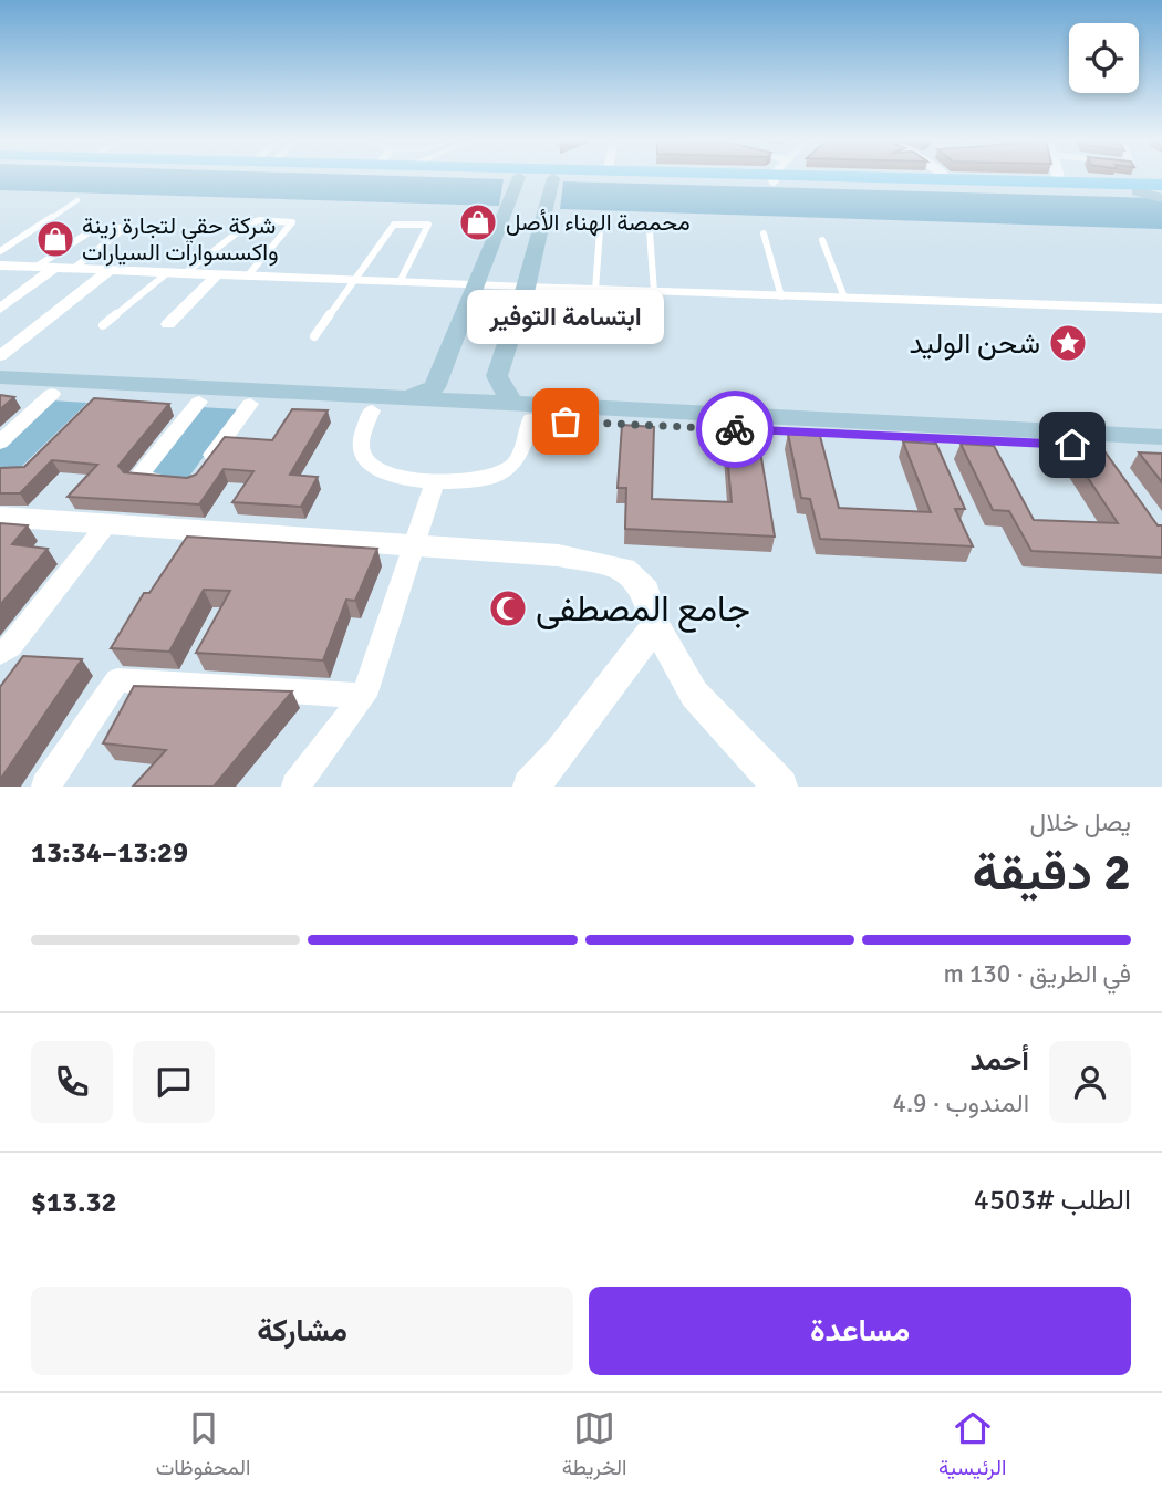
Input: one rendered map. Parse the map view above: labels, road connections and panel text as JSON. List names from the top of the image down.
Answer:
{
  "places": {
    "shop": ["محمصة الهناء الأصل", "شركة حقي لتجارة زينة واكسسوارات السيارات"],
    "place": ["شحن الوليد"],
    "other": ["ابتسامة التوفير"],
    "mosque": ["جامع المصطفى"]
  },
  "page": {
    "bubble": "ابتسامة التوفير",
    "heading": ["2 دقيقة", "يصل خلال", "13:29–13:34"],
    "panel": [
      "أحمد",
      "المندوب · 4.9",
      "الطلب #4503",
      "$13.32"
    ],
    "bar": "في الطريق · 130 m",
    "buttons": ["مساعدة", "مشاركة"],
    "tabs": ["الرئيسية", "الخريطة", "المحفوظات"]
  }
}
